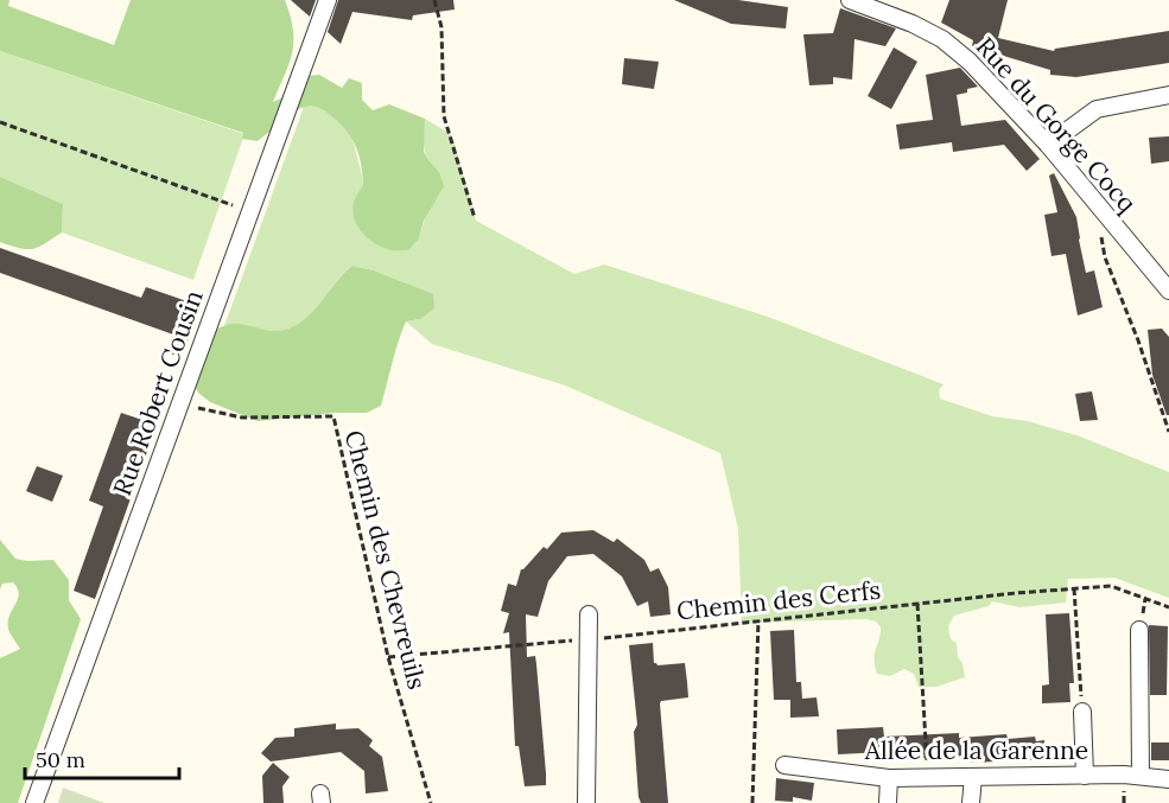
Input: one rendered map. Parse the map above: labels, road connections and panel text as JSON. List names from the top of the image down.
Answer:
{
  "streets": {
    "street": ["Rue du Gorge Cocq", "Rue Robert Cousin", "Allée de la Garenne"],
    "path": ["Chemin des Chevreuils", "Chemin des Cerfs"]
  },
  "crossings": [
    ["Chemin des Chevreuils", "Chemin des Cerfs"]
  ],
  "scale_bar": "50 m"
}
